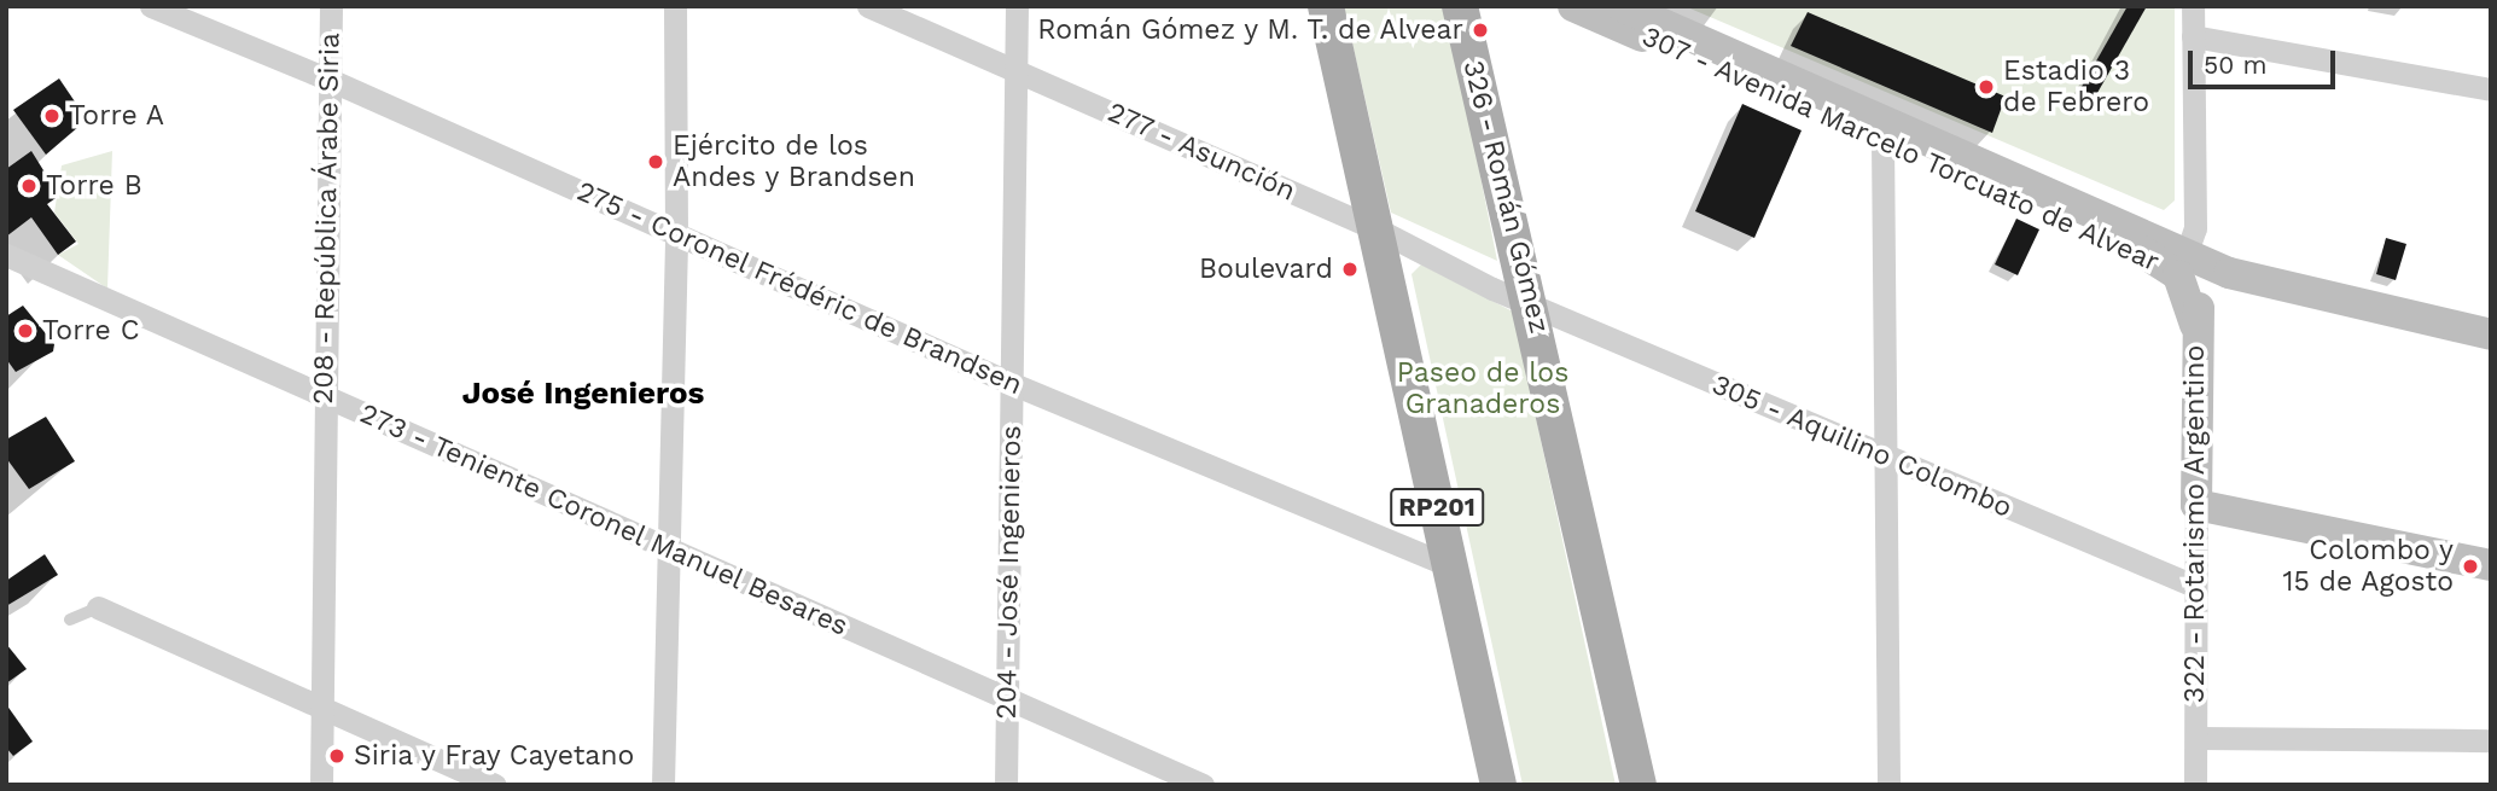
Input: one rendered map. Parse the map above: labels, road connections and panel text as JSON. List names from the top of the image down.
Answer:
{
  "streets": {
    "main road": [
      "307 - Avenida Marcelo Torcuato de Alvear",
      "326 - Román Gómez",
      "RP201",
      "322 - Rotarismo Argentino"
    ],
    "street": [
      "277 - Asunción",
      "208 - República Árabe Siria",
      "275 - Coronel Frédéric de Brandsen",
      "305 - Aquilino Colombo",
      "273 - Teniente Coronel Manuel Besares",
      "204 - José Ingenieros"
    ]
  },
  "crossings": [
    ["307 - Avenida Marcelo Torcuato de Alvear", "322 - Rotarismo Argentino"],
    ["277 - Asunción", "326 - Román Gómez"],
    ["277 - Asunción", "305 - Aquilino Colombo"],
    ["277 - Asunción", "RP201"],
    ["277 - Asunción", "204 - José Ingenieros"],
    ["326 - Román Gómez", "305 - Aquilino Colombo"],
    ["208 - República Árabe Siria", "275 - Coronel Frédéric de Brandsen"],
    ["208 - República Árabe Siria", "273 - Teniente Coronel Manuel Besares"],
    ["275 - Coronel Frédéric de Brandsen", "RP201"],
    ["275 - Coronel Frédéric de Brandsen", "204 - José Ingenieros"],
    ["305 - Aquilino Colombo", "322 - Rotarismo Argentino"],
    ["273 - Teniente Coronel Manuel Besares", "204 - José Ingenieros"]
  ],
  "districts": ["José Ingenieros"],
  "parks": ["Paseo de los Granaderos"],
  "places": [
    "Román Gómez y M. T. de Alvear",
    "Estadio 3 de Febrero",
    "Torre A",
    "Ejército de los Andes y Brandsen",
    "Torre B",
    "Boulevard",
    "Torre C",
    "Colombo y 15 de Agosto",
    "Siria y Fray Cayetano"
  ],
  "scale_bar": "50 m"
}
